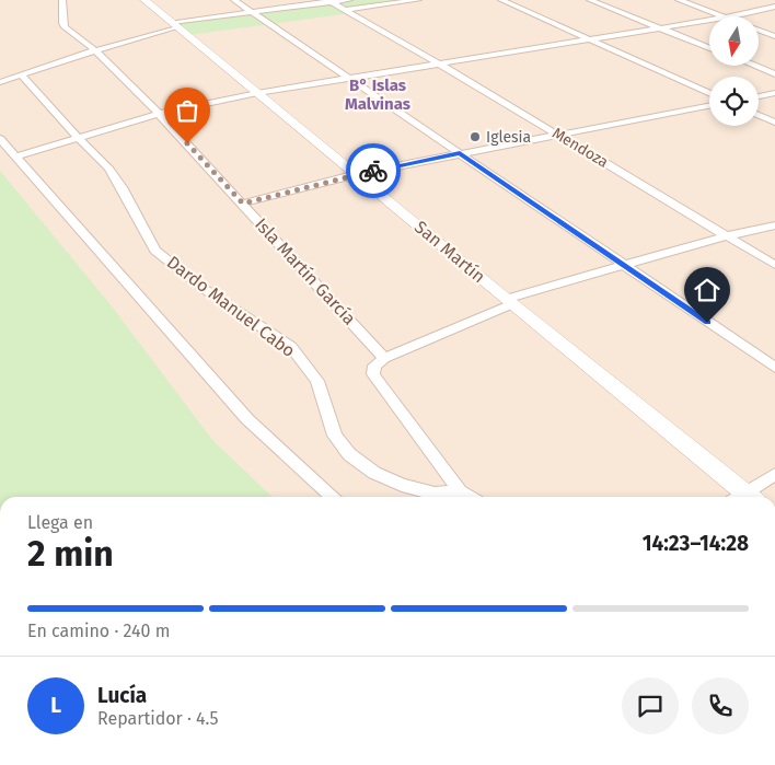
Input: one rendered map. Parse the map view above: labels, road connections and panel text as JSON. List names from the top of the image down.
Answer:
{
  "streets": {
    "main road": ["San Martín"],
    "street": ["Mendoza", "Isla Martín García", "Dardo Manuel Cabo"]
  },
  "districts": ["B° Islas Malvinas"],
  "places": ["Iglesia"],
  "north": "bottom",
  "page": {
    "heading": ["2 min", "Llega en", "14:23–14:28"],
    "panel": ["Lucía", "Repartidor · 4.5"],
    "bar": "En camino · 240 m",
    "round": "L"
  }
}
